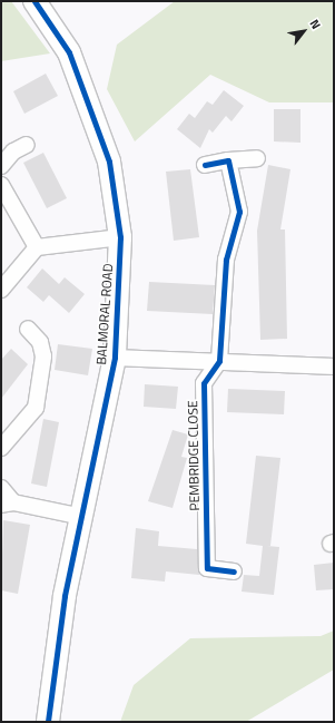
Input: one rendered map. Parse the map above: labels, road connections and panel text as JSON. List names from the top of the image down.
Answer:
{
  "streets": {
    "street": ["BALMORAL ROAD", "PEMBRIDGE CLOSE"]
  },
  "north": "top right"
}
